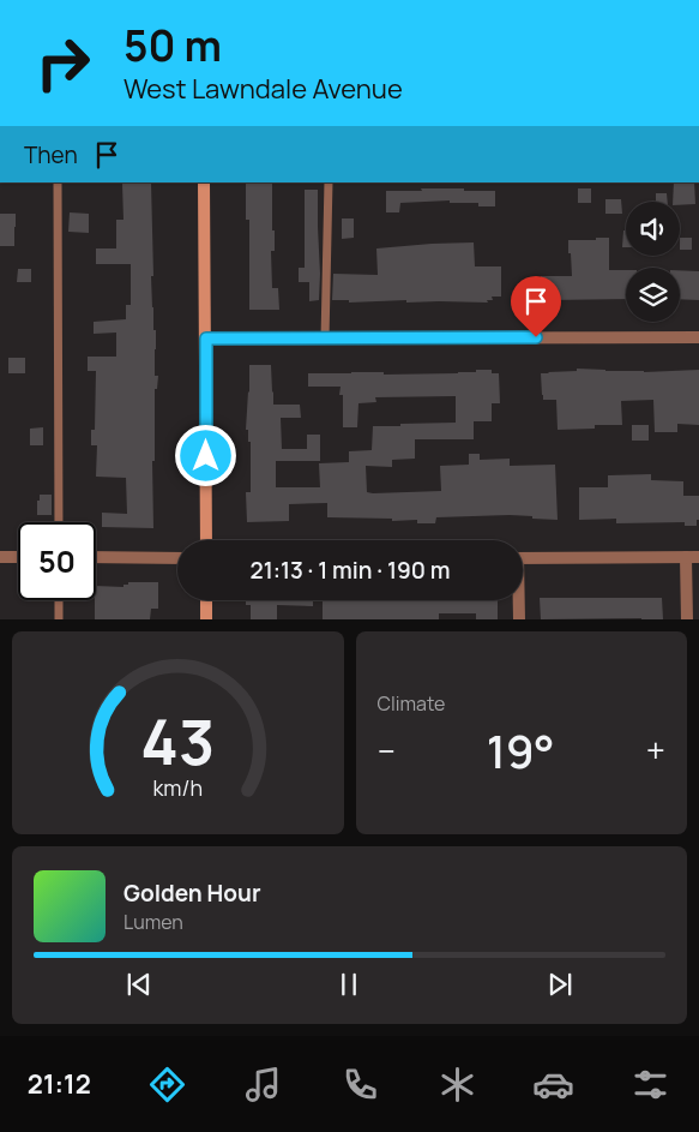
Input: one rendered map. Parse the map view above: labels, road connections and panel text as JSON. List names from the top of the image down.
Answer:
{
  "page": {
    "turn": ["50 m", "West Lawndale Avenue"],
    "then": "Then",
    "limit": "50",
    "trip": "21:13 · 1 min · 190 m",
    "tile": "Climate",
    "heat": ["−", "19°", "+"],
    "song": ["Golden Hour", "Lumen"],
    "tabs": "21:12",
    "gauge": ["43", "km/h"]
  }
}
